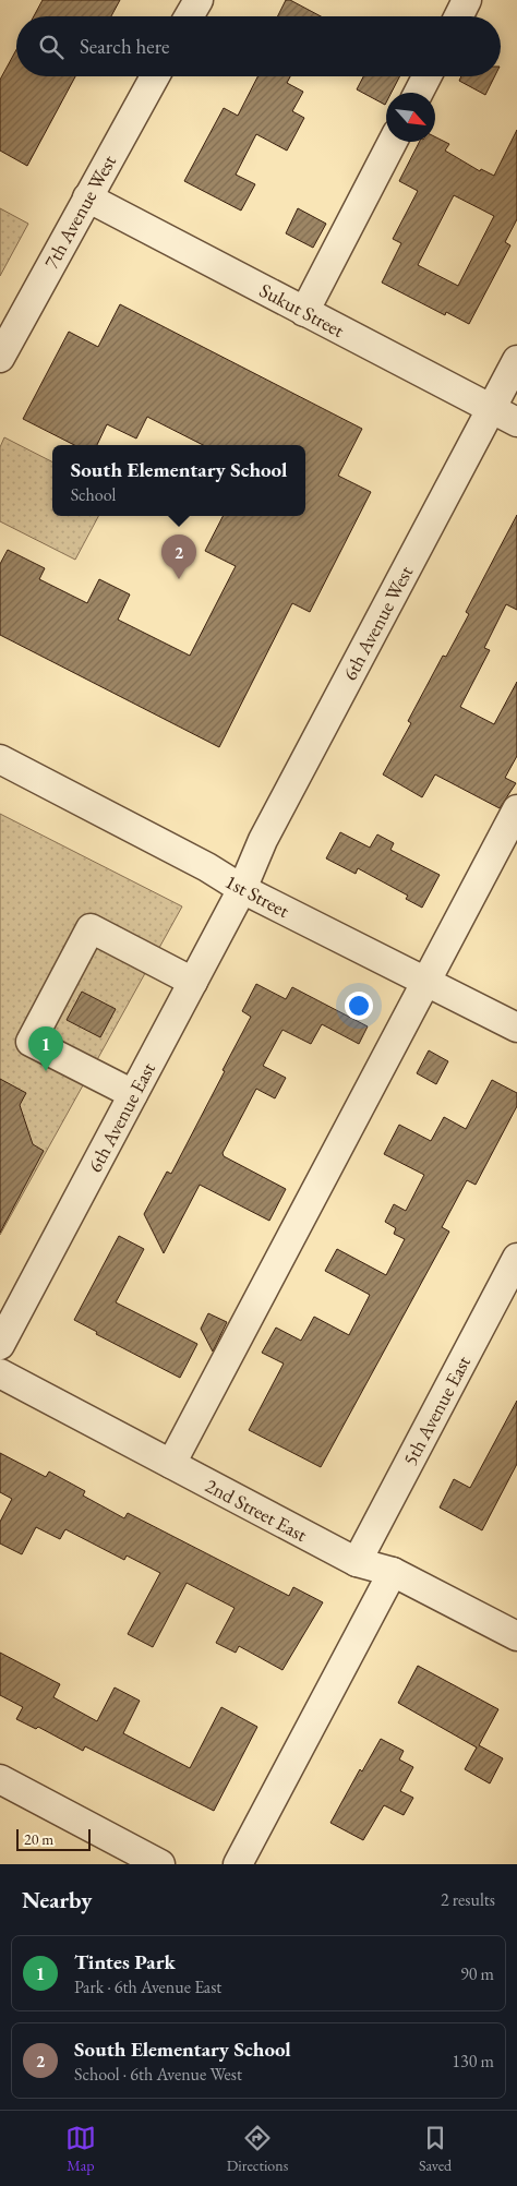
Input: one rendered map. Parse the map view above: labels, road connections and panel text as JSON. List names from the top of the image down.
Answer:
{
  "streets": {
    "street": [
      "7th Avenue West",
      "Sukut Street",
      "6th Avenue West",
      "1st Street",
      "6th Avenue East",
      "5th Avenue East",
      "2nd Street East"
    ]
  },
  "crossings": [
    ["7th Avenue West", "Sukut Street"],
    ["Sukut Street", "6th Avenue West"],
    ["6th Avenue West", "1st Street"],
    ["6th Avenue West", "6th Avenue East"],
    ["1st Street", "6th Avenue East"],
    ["5th Avenue East", "2nd Street East"]
  ],
  "scale_bar": "20 m",
  "north": "bottom right",
  "page": {
    "search": "Search here",
    "popup": ["South Elementary School", "School"],
    "pins": ["2", "1"],
    "scale": "20 m",
    "heading": ["Nearby", "2 results"],
    "list": [
      {
        "mark": "1",
        "name": "Tintes Park",
        "note": "Park · 6th Avenue East",
        "value": "90 m"
      },
      {
        "mark": "2",
        "name": "South Elementary School",
        "note": "School · 6th Avenue West",
        "value": "130 m"
      }
    ],
    "nav": ["Map", "Directions", "Saved"]
  }
}
